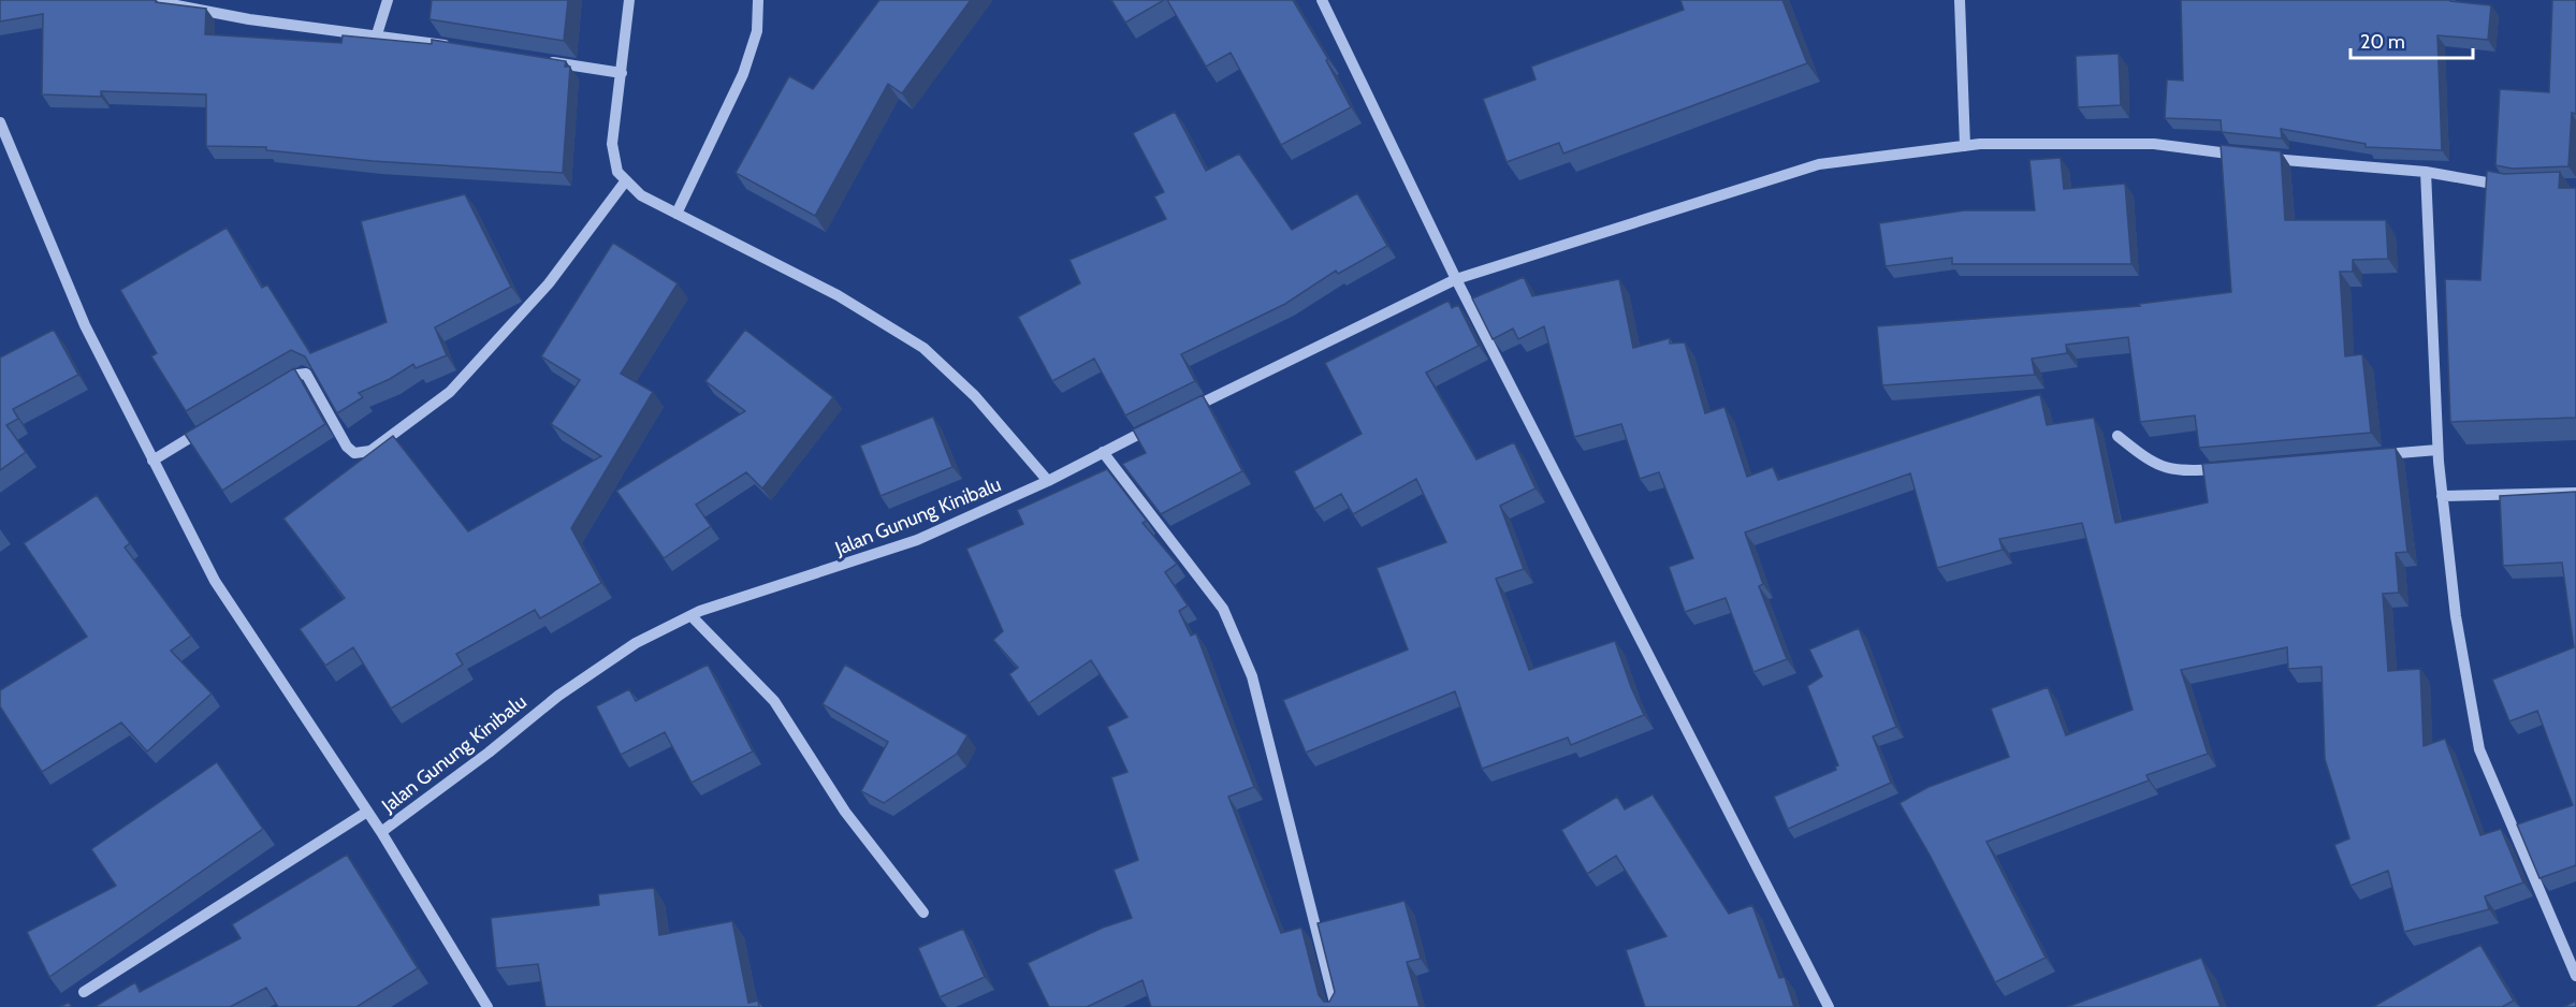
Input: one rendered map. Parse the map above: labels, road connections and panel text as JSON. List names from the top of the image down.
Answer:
{
  "streets": {
    "street": ["Jalan Gunung Kinibalu"]
  },
  "scale_bar": "20 m"
}
